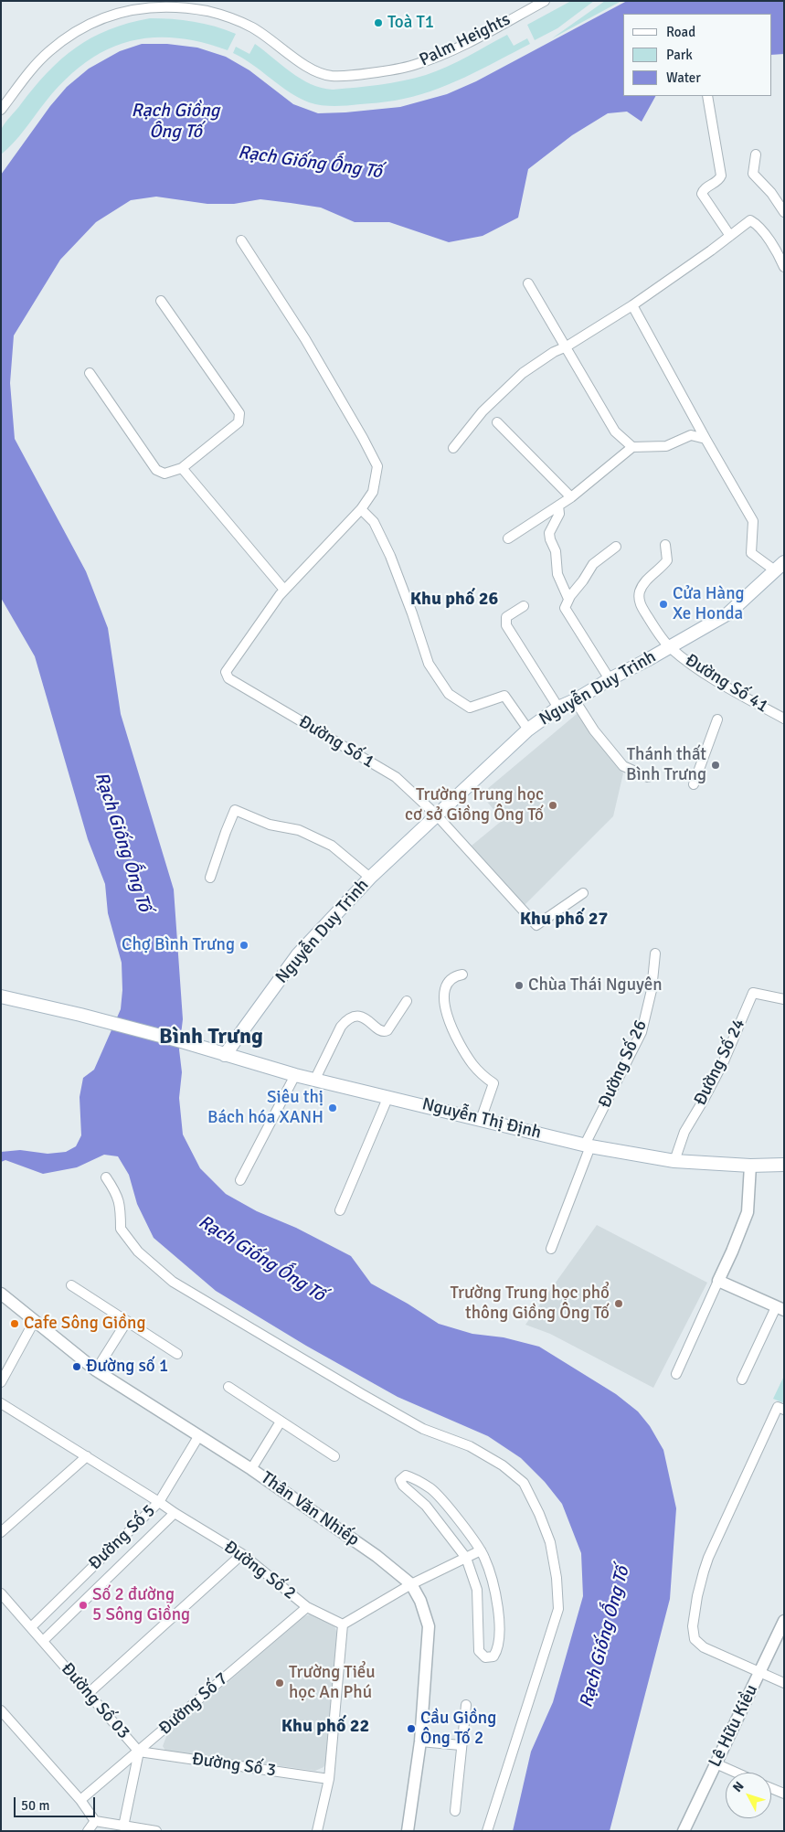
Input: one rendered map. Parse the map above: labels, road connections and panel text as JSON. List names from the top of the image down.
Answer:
{
  "streets": {
    "main road": ["Nguyễn Duy Trinh", "Nguyễn Thị Định"],
    "street": [
      "Palm Heights",
      "Đường Số 41",
      "Đường Số 1",
      "Đường Số 24",
      "Đường Số 26",
      "Thân Văn Nhiếp",
      "Đường Số 5",
      "Đường Số 2",
      "Đường Số 03",
      "Đường Số 7",
      "Lê Hữu Kiều",
      "Đường Số 3"
    ]
  },
  "crossings": [
    ["Đường Số 41", "Nguyễn Duy Trinh"],
    ["Nguyễn Duy Trinh", "Đường Số 1"],
    ["Nguyễn Duy Trinh", "Nguyễn Thị Định"],
    ["Đường Số 24", "Nguyễn Thị Định"],
    ["Đường Số 26", "Nguyễn Thị Định"],
    ["Thân Văn Nhiếp", "Đường Số 5"],
    ["Đường Số 5", "Đường Số 2"],
    ["Đường Số 5", "Đường Số 03"],
    ["Đường Số 2", "Đường Số 7"],
    ["Đường Số 03", "Đường Số 7"],
    ["Đường Số 03", "Đường Số 3"],
    ["Đường Số 7", "Đường Số 3"]
  ],
  "districts": [
    "Khu phố 26",
    "Khu phố 27",
    "Bình Trưng",
    "Khu phố 22"
  ],
  "water": ["Rạch Giồng Ông Tố", "Rạch Giống Ống Tố"],
  "places": [
    "Toà T1",
    "Cửa Hàng Xe Honda",
    "Thánh thất Bình Trưng",
    "Trường Trung học cơ sở Giồng Ông Tố",
    "Chợ Bình Trưng",
    "Chùa Thái Nguyên",
    "Siêu thị Bách hóa XANH",
    "Trường Trung học phổ thông Giồng Ông Tố",
    "Cafe Sông Giồng",
    "Đường số 1",
    "Số 2 đường 5 Sông Giồng",
    "Trường Tiểu học An Phú",
    "Cầu Giồng Ông Tố 2"
  ],
  "legend": ["Road", "Park", "Water"],
  "scale_bar": "50 m",
  "north": "top left"
}
